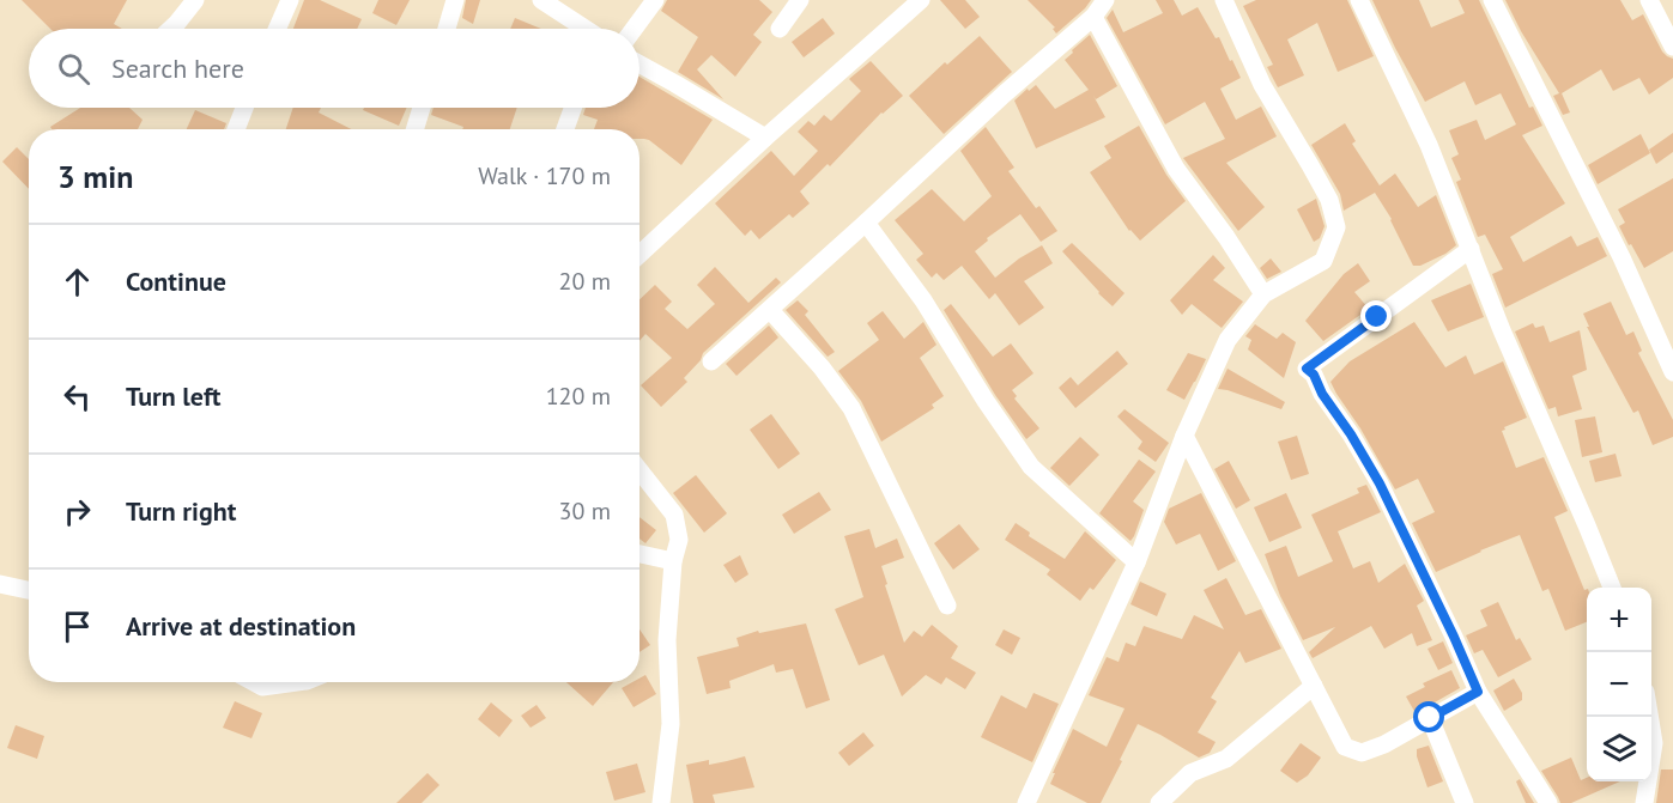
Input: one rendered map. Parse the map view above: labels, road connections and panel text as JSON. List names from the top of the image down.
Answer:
{
  "page": {
    "search": "Search here",
    "heading": ["3 min", "Walk · 170 m"],
    "list": [
      ["Continue", "20 m"],
      ["Turn left", "120 m"],
      ["Turn right", "30 m"],
      "Arrive at destination"
    ],
    "map_buttons": ["+", "−"]
  }
}
